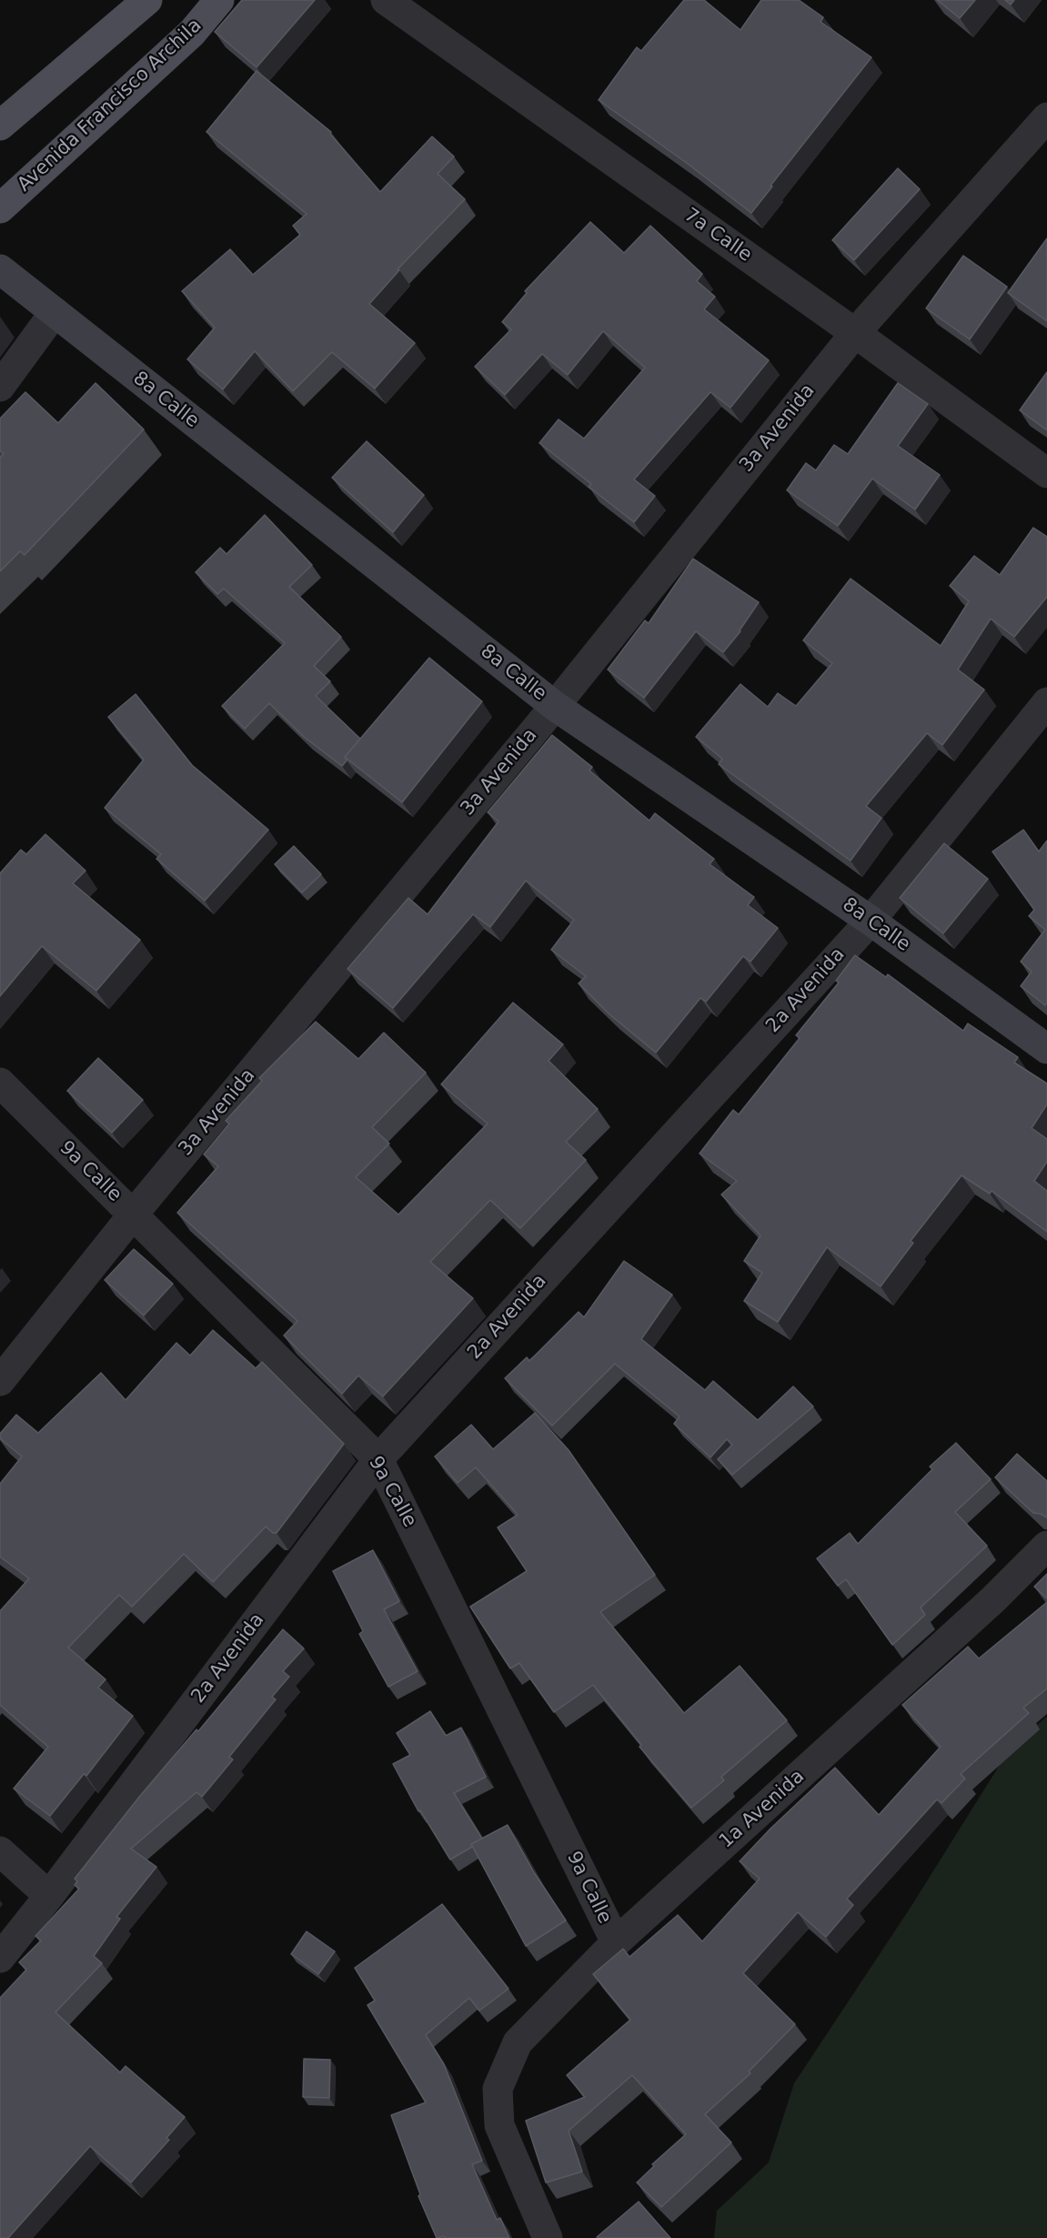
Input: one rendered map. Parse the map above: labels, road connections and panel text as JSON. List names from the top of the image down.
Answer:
{
  "streets": {
    "main road": ["Avenida Francisco Archila"],
    "street": [
      "7a Calle",
      "8a Calle",
      "3a Avenida",
      "2a Avenida",
      "9a Calle",
      "1a Avenida"
    ]
  },
  "crossings": [
    ["7a Calle", "3a Avenida"],
    ["8a Calle", "3a Avenida"],
    ["8a Calle", "2a Avenida"],
    ["3a Avenida", "9a Calle"],
    ["2a Avenida", "9a Calle"],
    ["9a Calle", "1a Avenida"]
  ]
}
